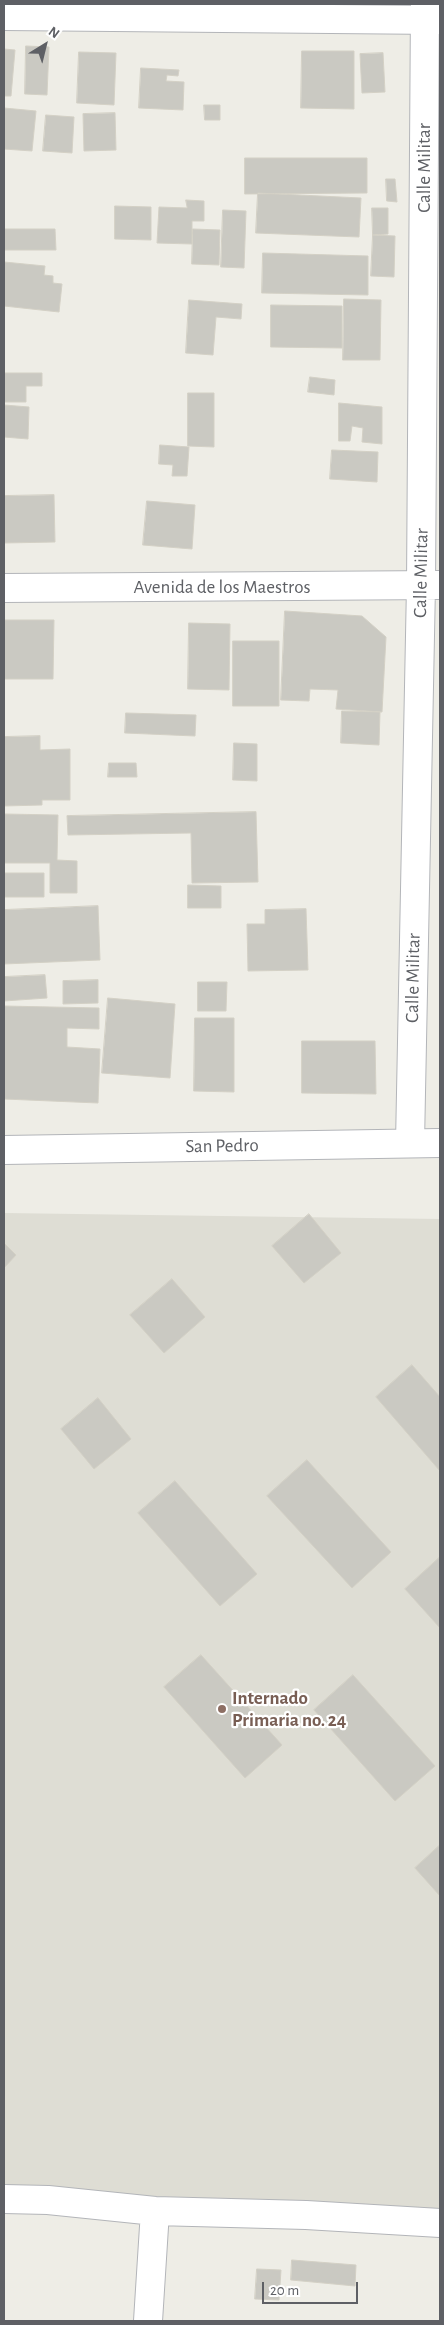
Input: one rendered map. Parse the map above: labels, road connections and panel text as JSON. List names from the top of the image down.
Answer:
{
  "streets": {
    "street": ["Calle Militar", "Avenida de los Maestros", "San Pedro"]
  },
  "crossings": [
    ["Calle Militar", "Avenida de los Maestros"],
    ["Calle Militar", "San Pedro"]
  ],
  "places": ["Internado Primaria no. 24"],
  "scale_bar": "20 m",
  "north": "top right"
}
